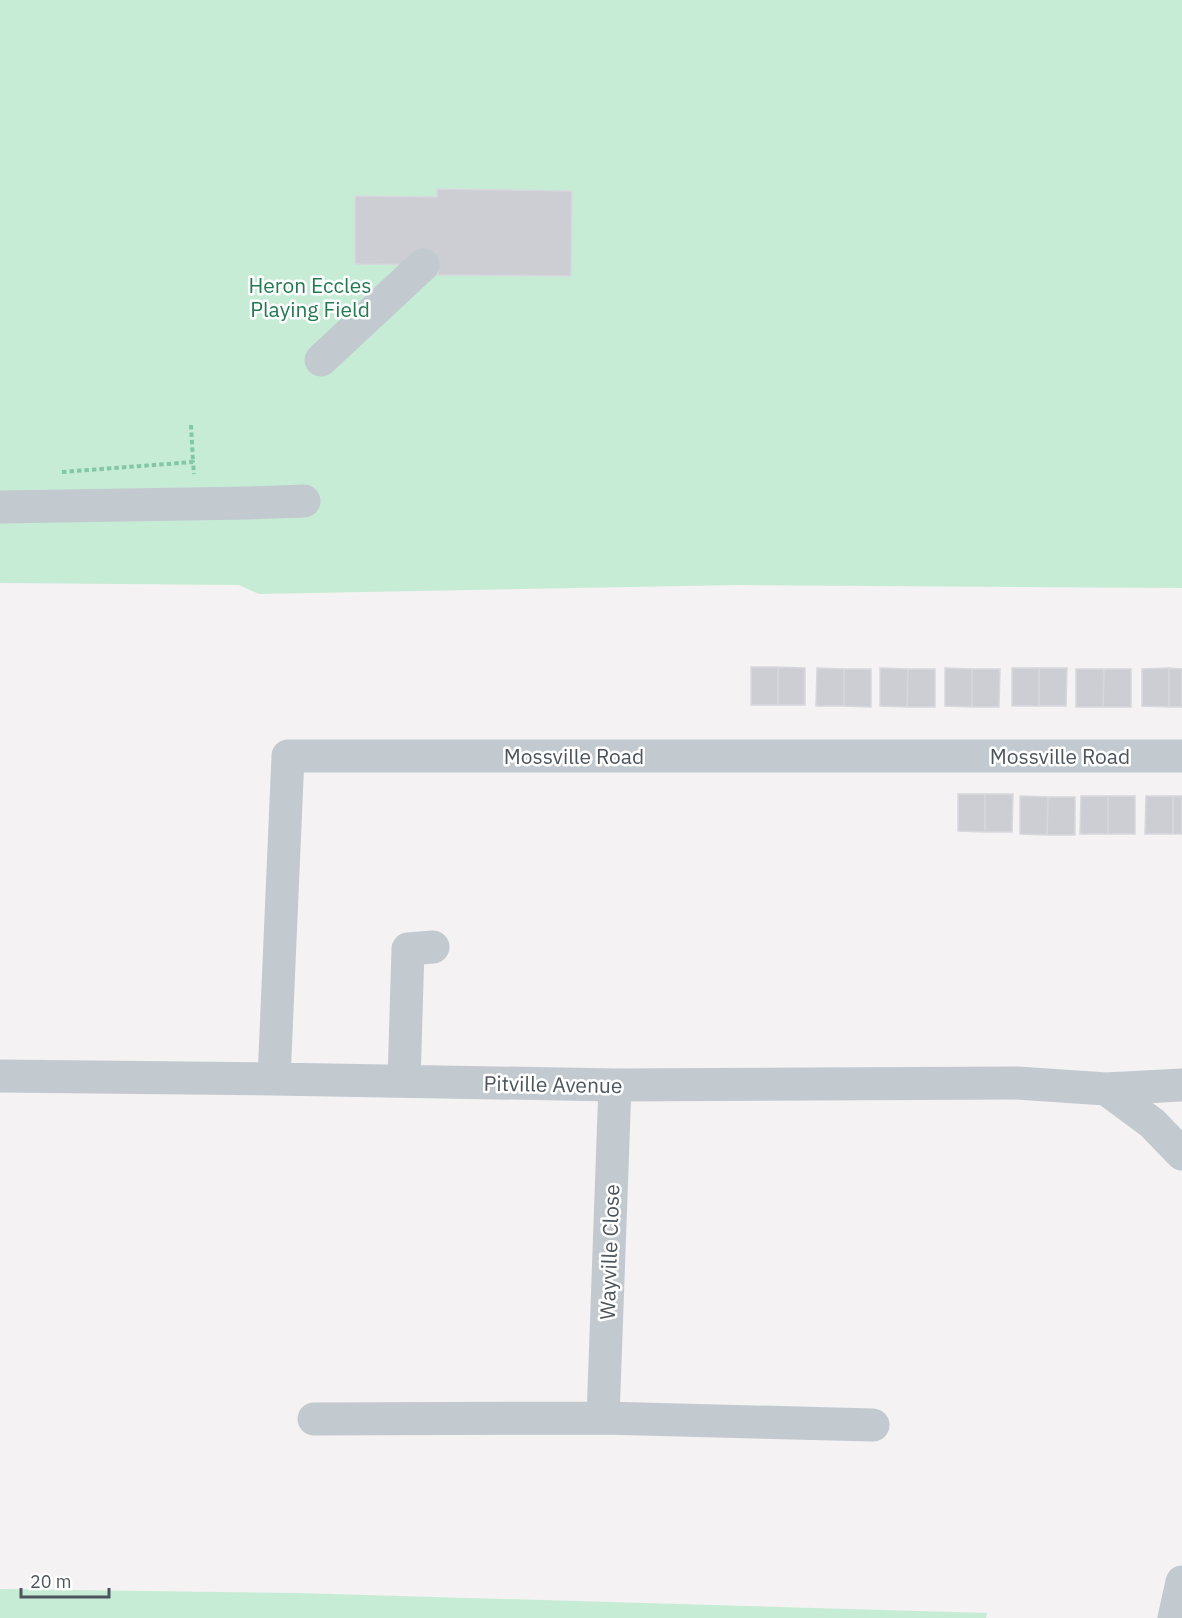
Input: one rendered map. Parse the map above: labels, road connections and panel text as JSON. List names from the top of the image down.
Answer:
{
  "streets": {
    "street": ["Mossville Road", "Pitville Avenue", "Wayville Close"]
  },
  "crossings": [
    ["Mossville Road", "Pitville Avenue"],
    ["Pitville Avenue", "Wayville Close"]
  ],
  "parks": ["Heron Eccles Playing Field"],
  "scale_bar": "20 m"
}
